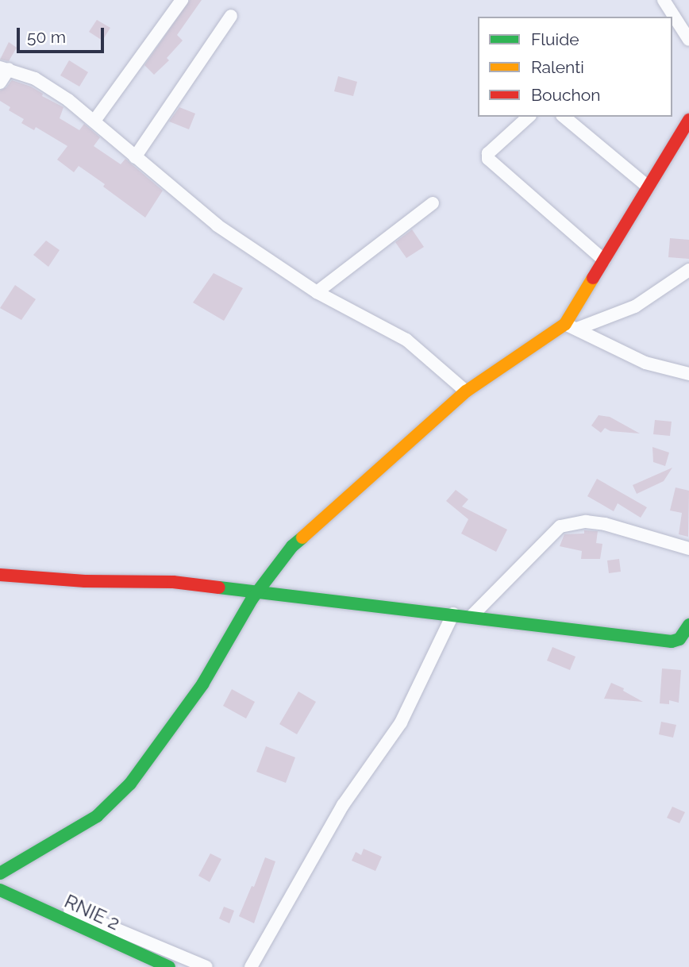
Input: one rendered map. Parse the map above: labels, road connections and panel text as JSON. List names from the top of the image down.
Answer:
{
  "streets": {
    "main road": ["RNIE 2"]
  },
  "legend": ["Fluide", "Ralenti", "Bouchon"],
  "scale_bar": "50 m"
}
